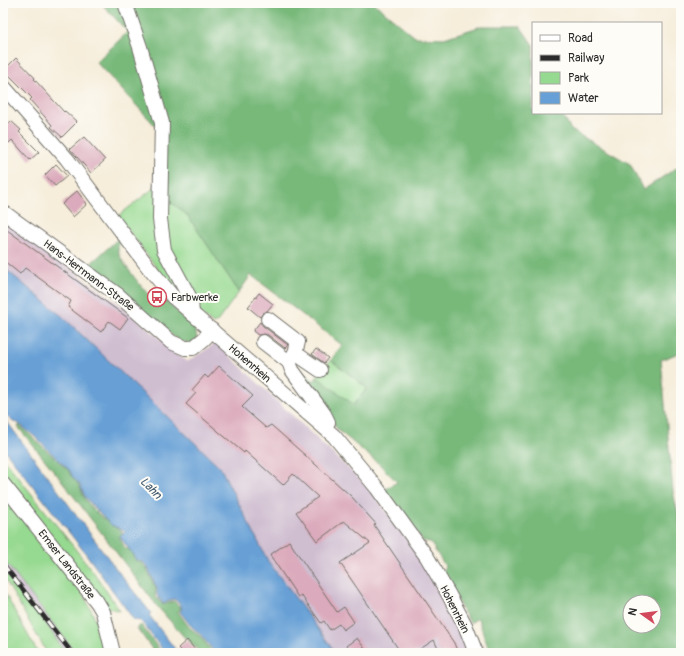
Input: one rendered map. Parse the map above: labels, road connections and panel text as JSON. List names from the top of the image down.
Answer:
{
  "streets": {
    "street": ["Hans-Herrmann-Straße", "Hohenrhein", "Emser Landstraße"]
  },
  "crossings": [
    ["Hans-Herrmann-Straße", "Hohenrhein"]
  ],
  "water": ["Lahn"],
  "places": {
    "bus stop": ["Farbwerke"]
  },
  "legend": [
    "Road",
    "Railway",
    "Park",
    "Water"
  ],
  "north": "left"
}
